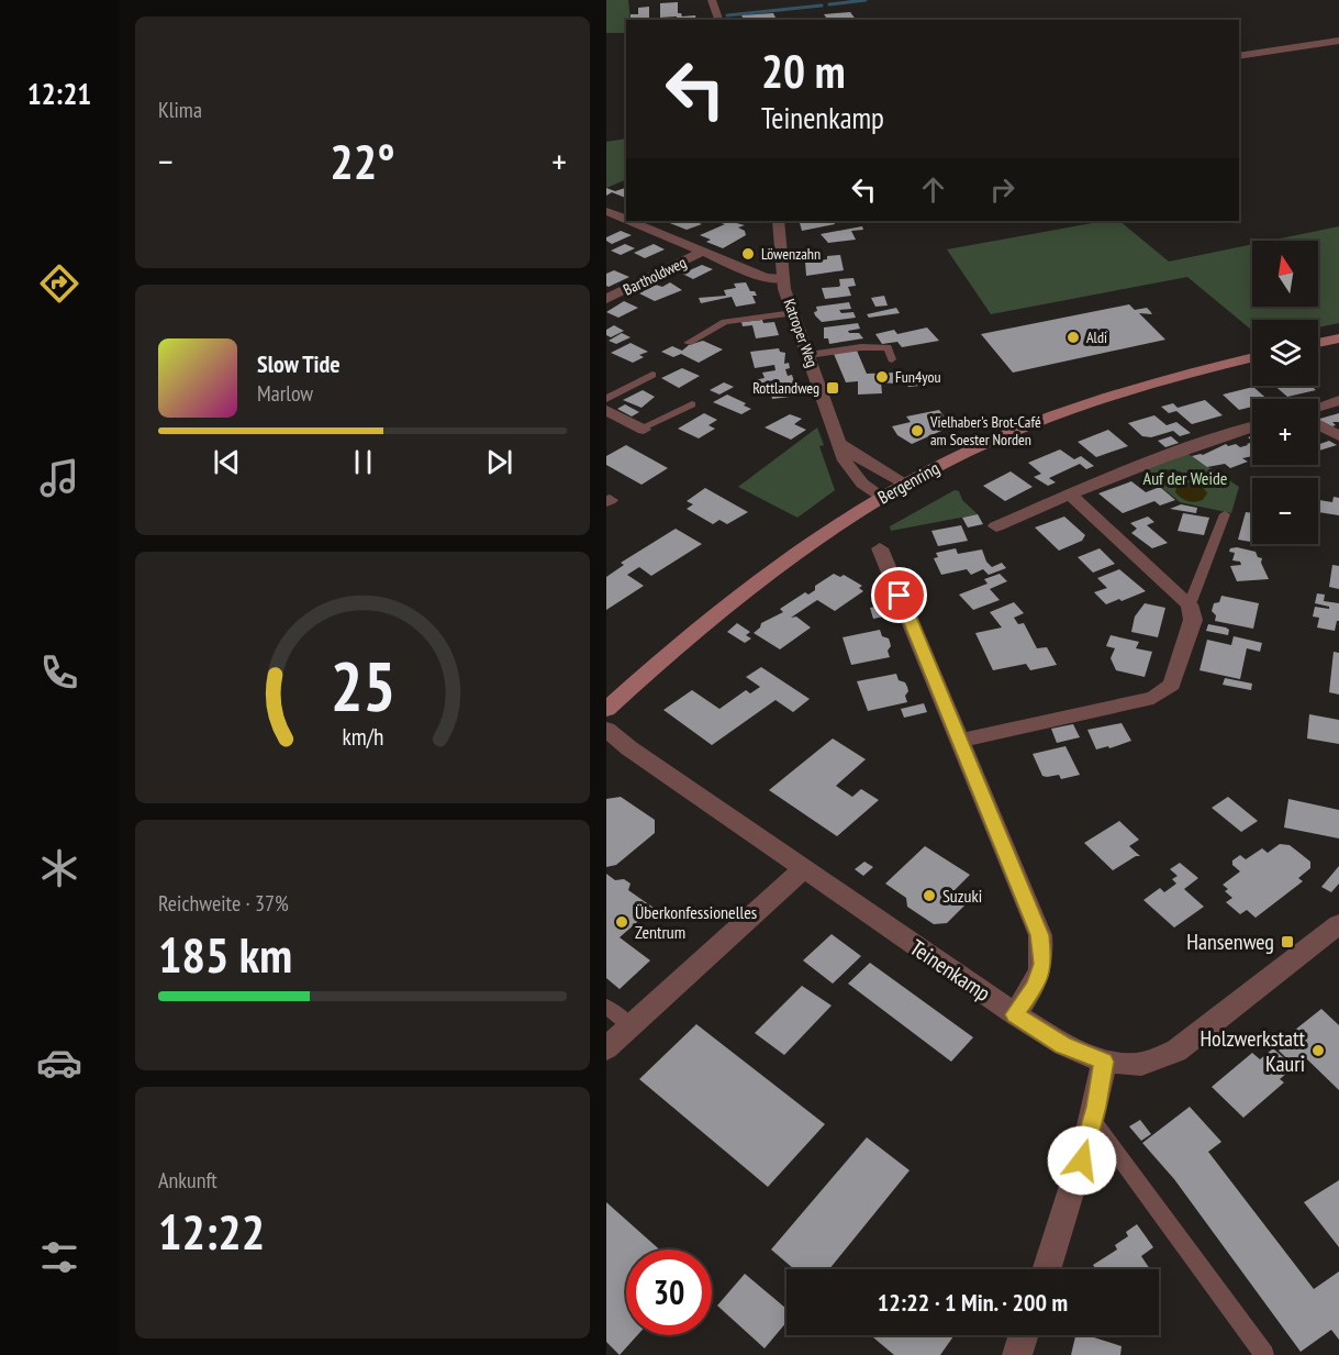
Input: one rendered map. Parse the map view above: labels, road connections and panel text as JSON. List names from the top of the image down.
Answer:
{
  "streets": {
    "main road": ["Bergenring"],
    "street": ["Bartholdweg", "Katroper Weg", "Teinenkamp"]
  },
  "crossings": [
    ["Katroper Weg", "Bergenring"]
  ],
  "parks": ["Auf der Weide"],
  "places": {
    "other": [
      "Löwenzahn",
      "Aldi",
      "Fun4you",
      "Vielhaber's Brot-Café am Soester Norden",
      "Suzuki",
      "Überkonfessionelles Zentrum",
      "Holzwerkstatt Kauri"
    ],
    "transit": ["Rottlandweg", "Hansenweg"]
  },
  "north": "top",
  "page": {
    "tabs": "12:21",
    "tile": [
      "Klima",
      ["Reichweite · 37%", "185 km"],
      ["Ankunft", "12:22"]
    ],
    "turn": ["20 m", "Teinenkamp"],
    "heat": ["−", "22°", "+"],
    "map_buttons": ["+", "−"],
    "song": ["Slow Tide", "Marlow"],
    "limit": "30",
    "trip": "12:22 · 1 Min. · 200 m",
    "gauge": ["25", "km/h"]
  }
}
